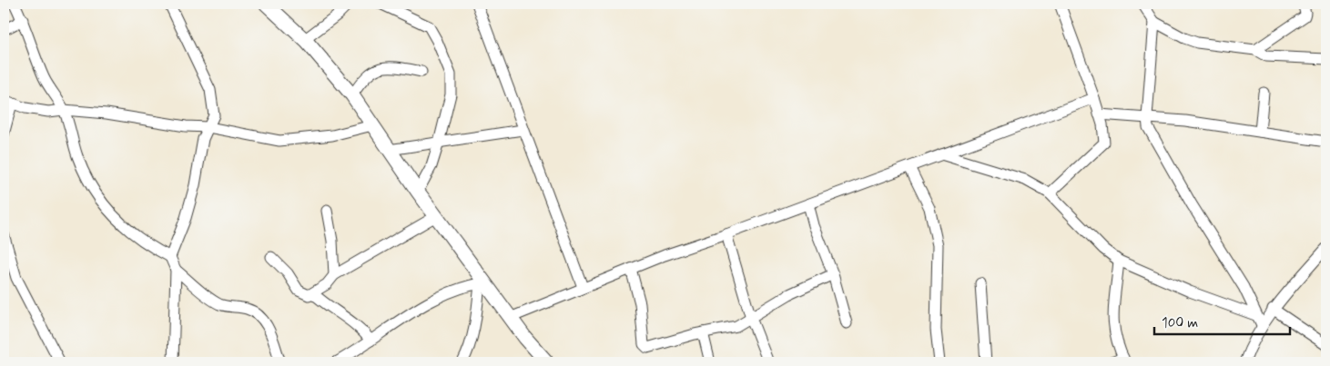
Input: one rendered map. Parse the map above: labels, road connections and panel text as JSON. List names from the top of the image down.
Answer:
{
  "scale_bar": "100 m"
}
